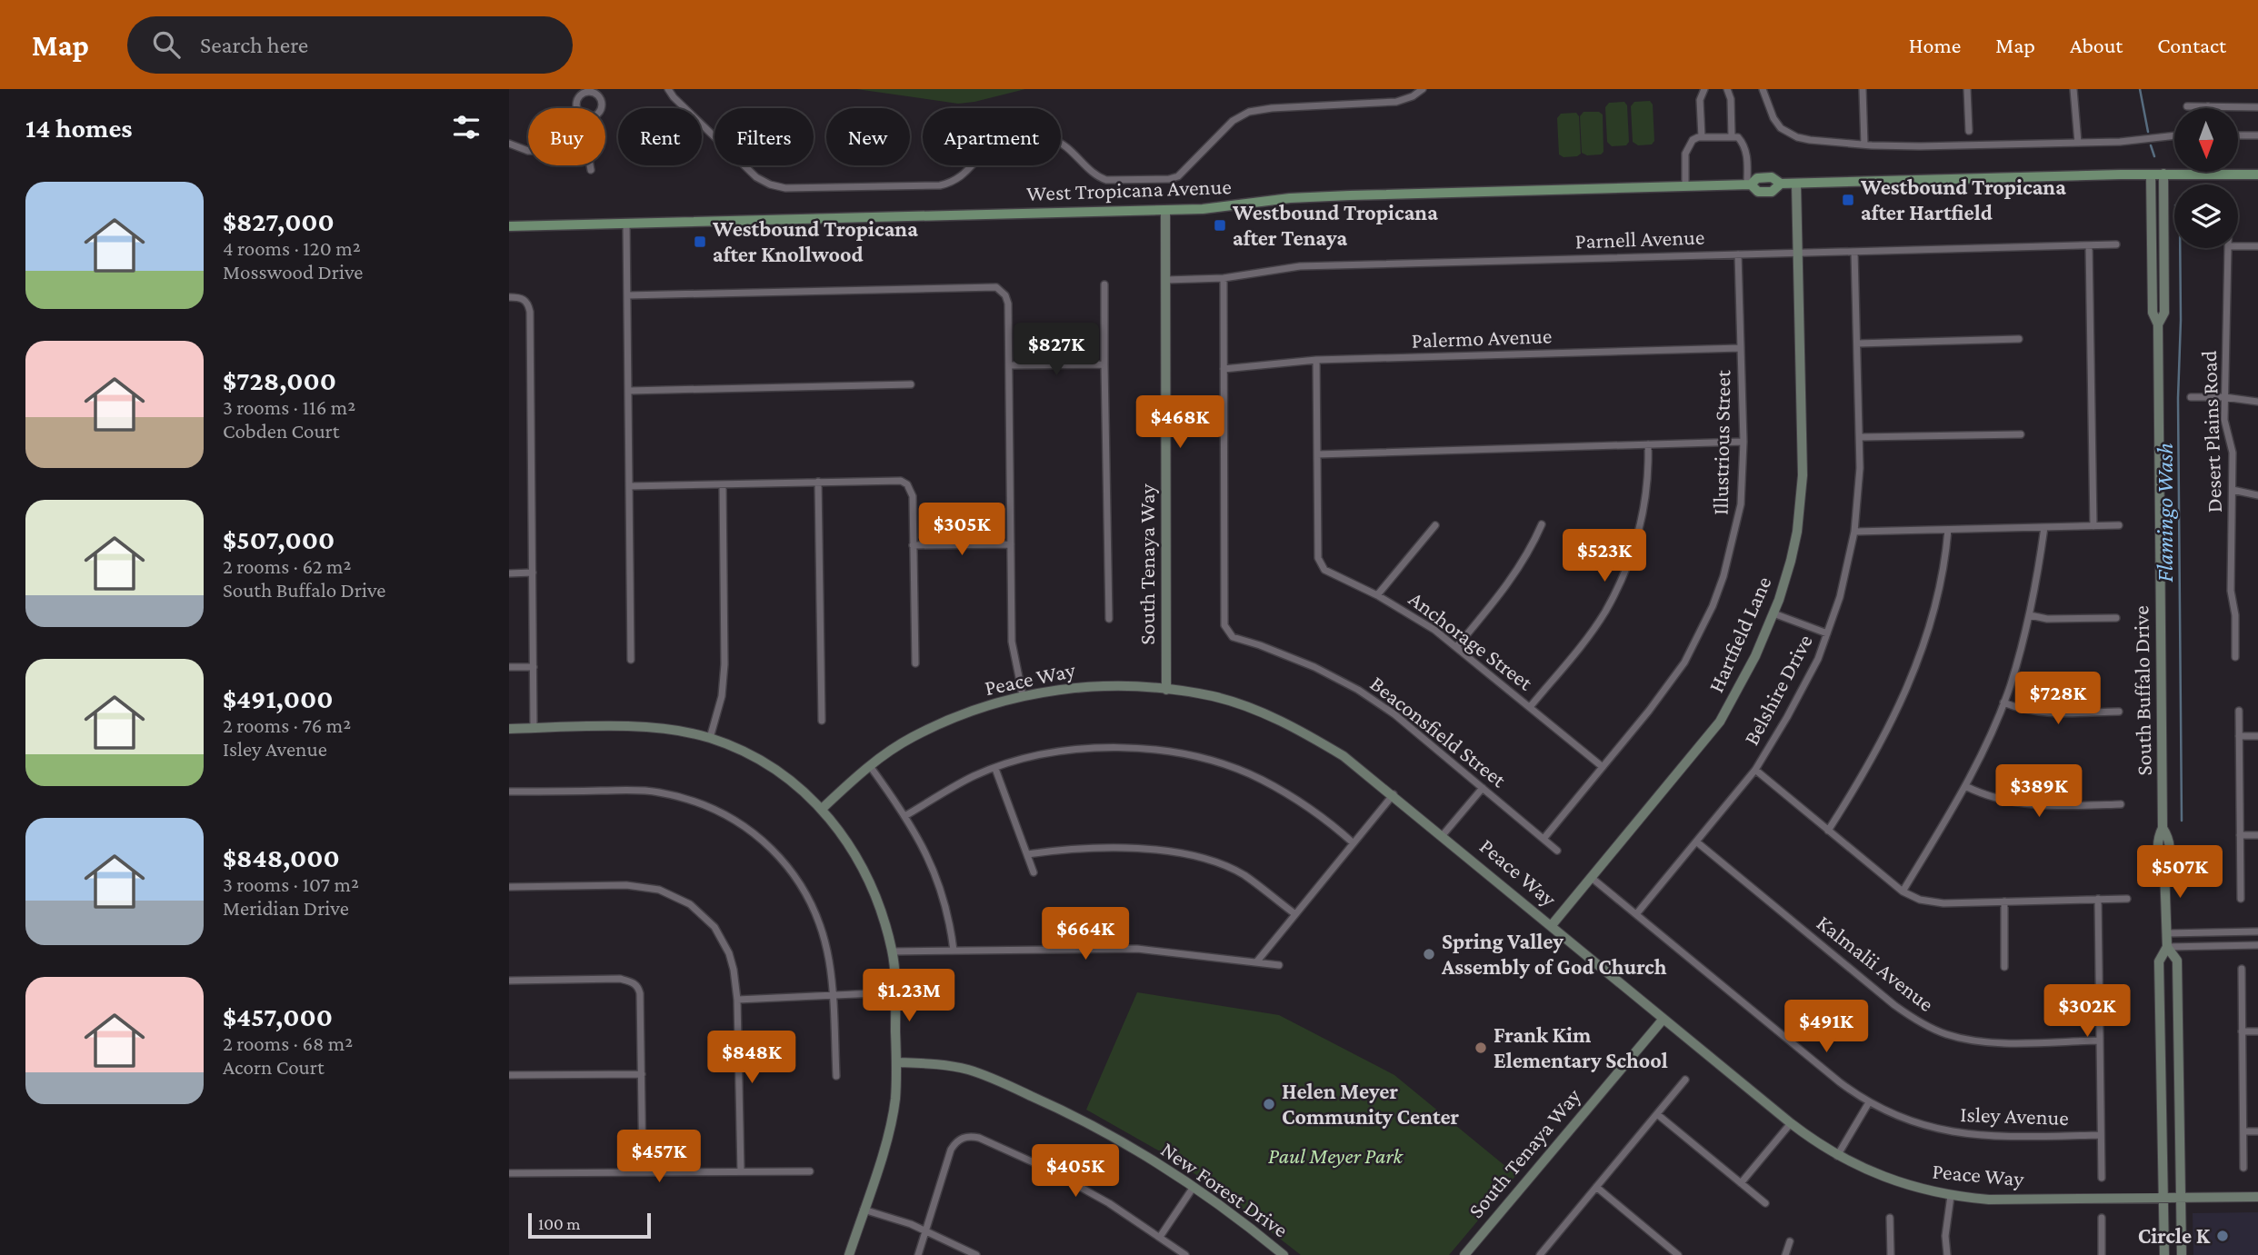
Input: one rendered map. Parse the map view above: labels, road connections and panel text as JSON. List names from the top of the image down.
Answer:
{
  "streets": {
    "main road": ["West Tropicana Avenue"],
    "street": [
      "Parnell Avenue",
      "Palermo Avenue",
      "Desert Plains Road",
      "Illustrious Street",
      "South Tenaya Way",
      "Hartfield Lane",
      "Anchorage Street",
      "Peace Way",
      "Belshire Drive",
      "South Buffalo Drive",
      "Beaconsfield Street",
      "Kalmalii Avenue",
      "Isley Avenue",
      "New Forest Drive"
    ]
  },
  "crossings": [
    ["West Tropicana Avenue", "South Tenaya Way"],
    ["West Tropicana Avenue", "Hartfield Lane"],
    ["West Tropicana Avenue", "South Buffalo Drive"],
    ["Parnell Avenue", "Illustrious Street"],
    ["Parnell Avenue", "South Tenaya Way"],
    ["Parnell Avenue", "Hartfield Lane"],
    ["Parnell Avenue", "Belshire Drive"],
    ["Parnell Avenue", "Beaconsfield Street"],
    ["Palermo Avenue", "Illustrious Street"],
    ["Palermo Avenue", "Anchorage Street"],
    ["Palermo Avenue", "Beaconsfield Street"],
    ["Illustrious Street", "Anchorage Street"],
    ["Illustrious Street", "Beaconsfield Street"],
    ["South Tenaya Way", "Peace Way"],
    ["Hartfield Lane", "Peace Way"],
    ["Hartfield Lane", "Isley Avenue"],
    ["Peace Way", "South Buffalo Drive"],
    ["Belshire Drive", "Kalmalii Avenue"],
    ["Belshire Drive", "Isley Avenue"]
  ],
  "water": ["Flamingo Wash"],
  "parks": ["Paul Meyer Park"],
  "places": {
    "transit": ["Westbound Tropicana after Hartfield", "Westbound Tropicana after Tenaya", "Westbound Tropicana after Knollwood"],
    "other": [
      "Spring Valley Assembly of God Church",
      "Frank Kim Elementary School",
      "Helen Meyer Community Center",
      "Circle K"
    ]
  },
  "scale_bar": "100 m",
  "north": "bottom",
  "page": {
    "header": "Map",
    "search": "Search here",
    "nav": [
      "Home",
      "Map",
      "About",
      "Contact"
    ],
    "heading": "14 homes",
    "chip": [
      "Buy",
      "Rent",
      "Filters",
      "New",
      "Apartment"
    ],
    "list": [
      {
        "name": "$827,000",
        "note": "4 rooms · 120 m² · Mosswood Drive"
      },
      {
        "name": "$728,000",
        "note": "3 rooms · 116 m² · Cobden Court"
      },
      {
        "name": "$507,000",
        "note": "2 rooms · 62 m² · South Buffalo Drive"
      },
      {
        "name": "$491,000",
        "note": "2 rooms · 76 m² · Isley Avenue"
      },
      {
        "name": "$848,000",
        "note": "3 rooms · 107 m² · Meridian Drive"
      },
      {
        "name": "$457,000",
        "note": "2 rooms · 68 m² · Acorn Court"
      }
    ],
    "price": [
      "$827K",
      "$468K",
      "$305K",
      "$523K",
      "$728K",
      "$389K",
      "$507K",
      "$664K",
      "$1.23M",
      "$302K",
      "$491K",
      "$848K",
      "$457K",
      "$405K"
    ],
    "scale": "100 m"
  }
}
